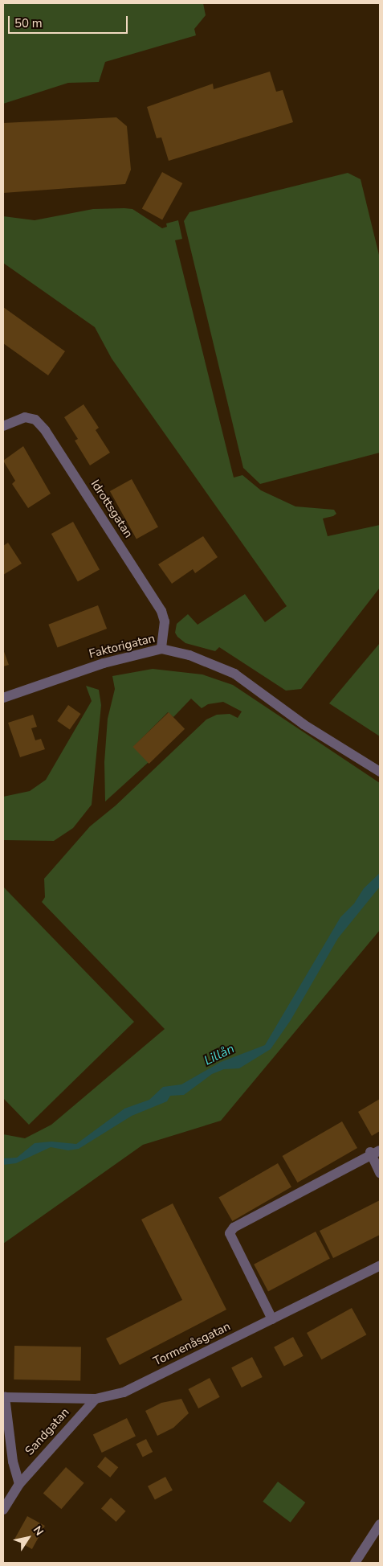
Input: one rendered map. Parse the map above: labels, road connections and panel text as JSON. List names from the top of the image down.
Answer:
{
  "streets": {
    "street": [
      "Idrottsgatan",
      "Faktorigatan",
      "Tormenåsgatan",
      "Sandgatan"
    ]
  },
  "crossings": [
    ["Idrottsgatan", "Faktorigatan"],
    ["Tormenåsgatan", "Sandgatan"]
  ],
  "water": ["Lillån"],
  "scale_bar": "50 m",
  "north": "top right"
}
